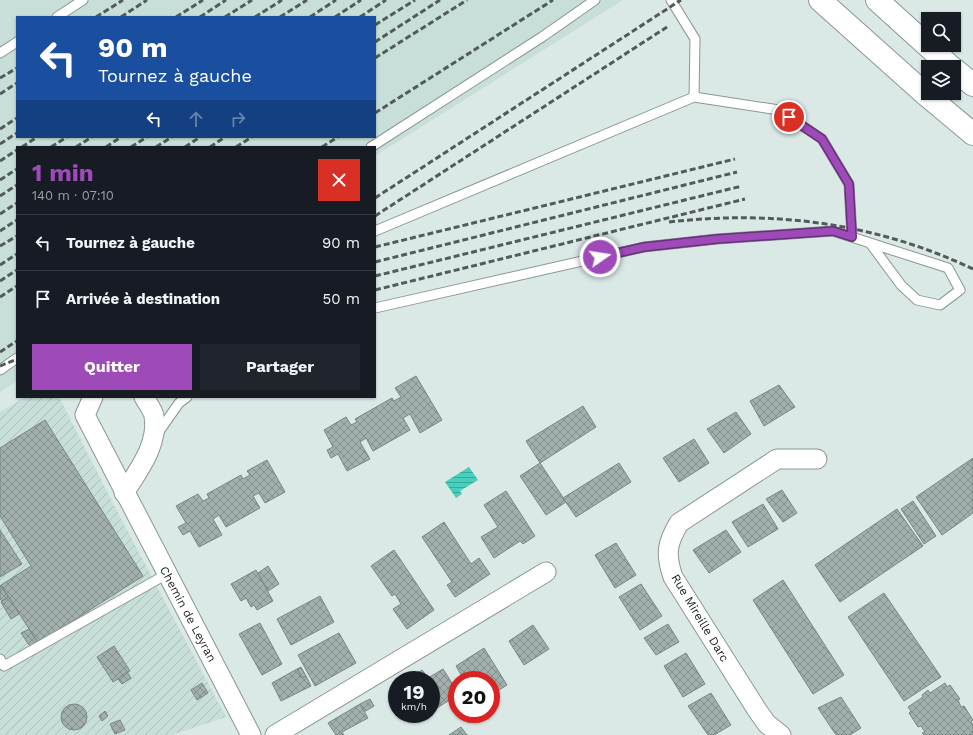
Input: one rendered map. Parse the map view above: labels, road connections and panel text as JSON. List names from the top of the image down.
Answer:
{
  "streets": {
    "street": ["Chemin de Leyran", "Rue Mireille Darc"]
  },
  "page": {
    "turn": ["90 m", "Tournez à gauche"],
    "heading": ["1 min", "140 m · 07:10"],
    "list": [
      {
        "name": "Tournez à gauche",
        "value": "90 m"
      },
      {
        "name": "Arrivée à destination",
        "value": "50 m"
      }
    ],
    "buttons": ["Quitter", "Partager"],
    "speed": "19 km/h",
    "limit": "20"
  }
}
